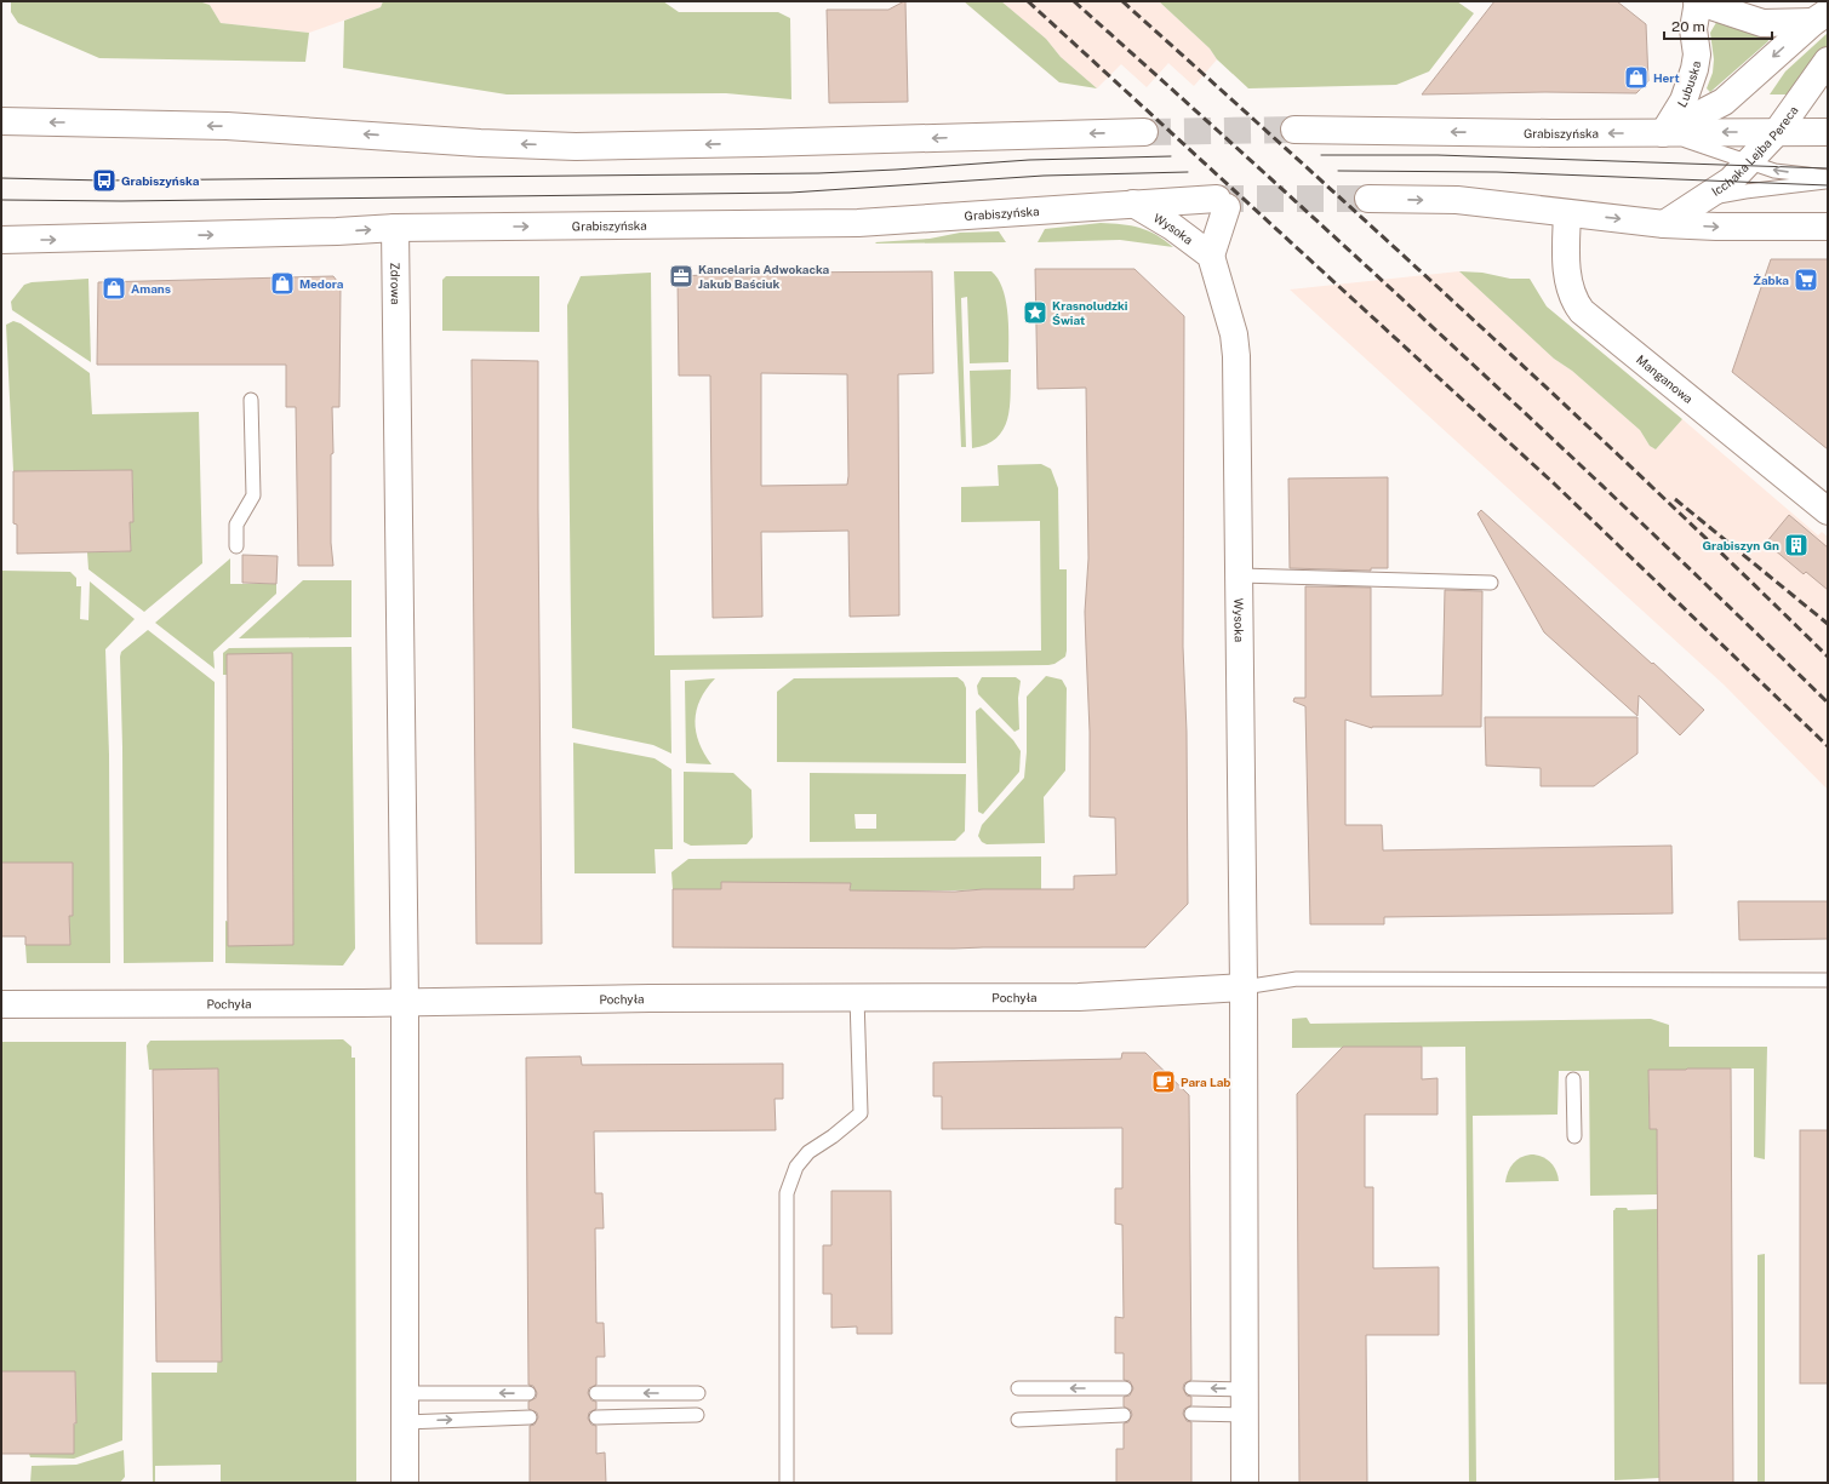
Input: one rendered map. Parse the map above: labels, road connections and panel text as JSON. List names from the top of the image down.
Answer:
{
  "streets": {
    "street": [
      "Lubuska",
      "Grabiszyńska",
      "Icchaka Lejba Pereca",
      "Wysoka",
      "Zdrowa",
      "Manganowa",
      "Pochyła"
    ]
  },
  "crossings": [
    ["Lubuska", "Grabiszyńska"],
    ["Grabiszyńska", "Icchaka Lejba Pereca"],
    ["Grabiszyńska", "Wysoka"],
    ["Grabiszyńska", "Zdrowa"],
    ["Wysoka", "Pochyła"],
    ["Zdrowa", "Pochyła"]
  ],
  "places": {
    "shop": ["Hert", "Medora", "Amans"],
    "bus stop": ["Grabiszyńska"],
    "office": ["Kancelaria Adwokacka Jakub Baściuk"],
    "supermarket": ["Żabka"],
    "place": ["Krasnoludzki Świat"],
    "building": ["Grabiszyn Gn"],
    "cafe": ["Para Lab"]
  },
  "scale_bar": "20 m"
}
